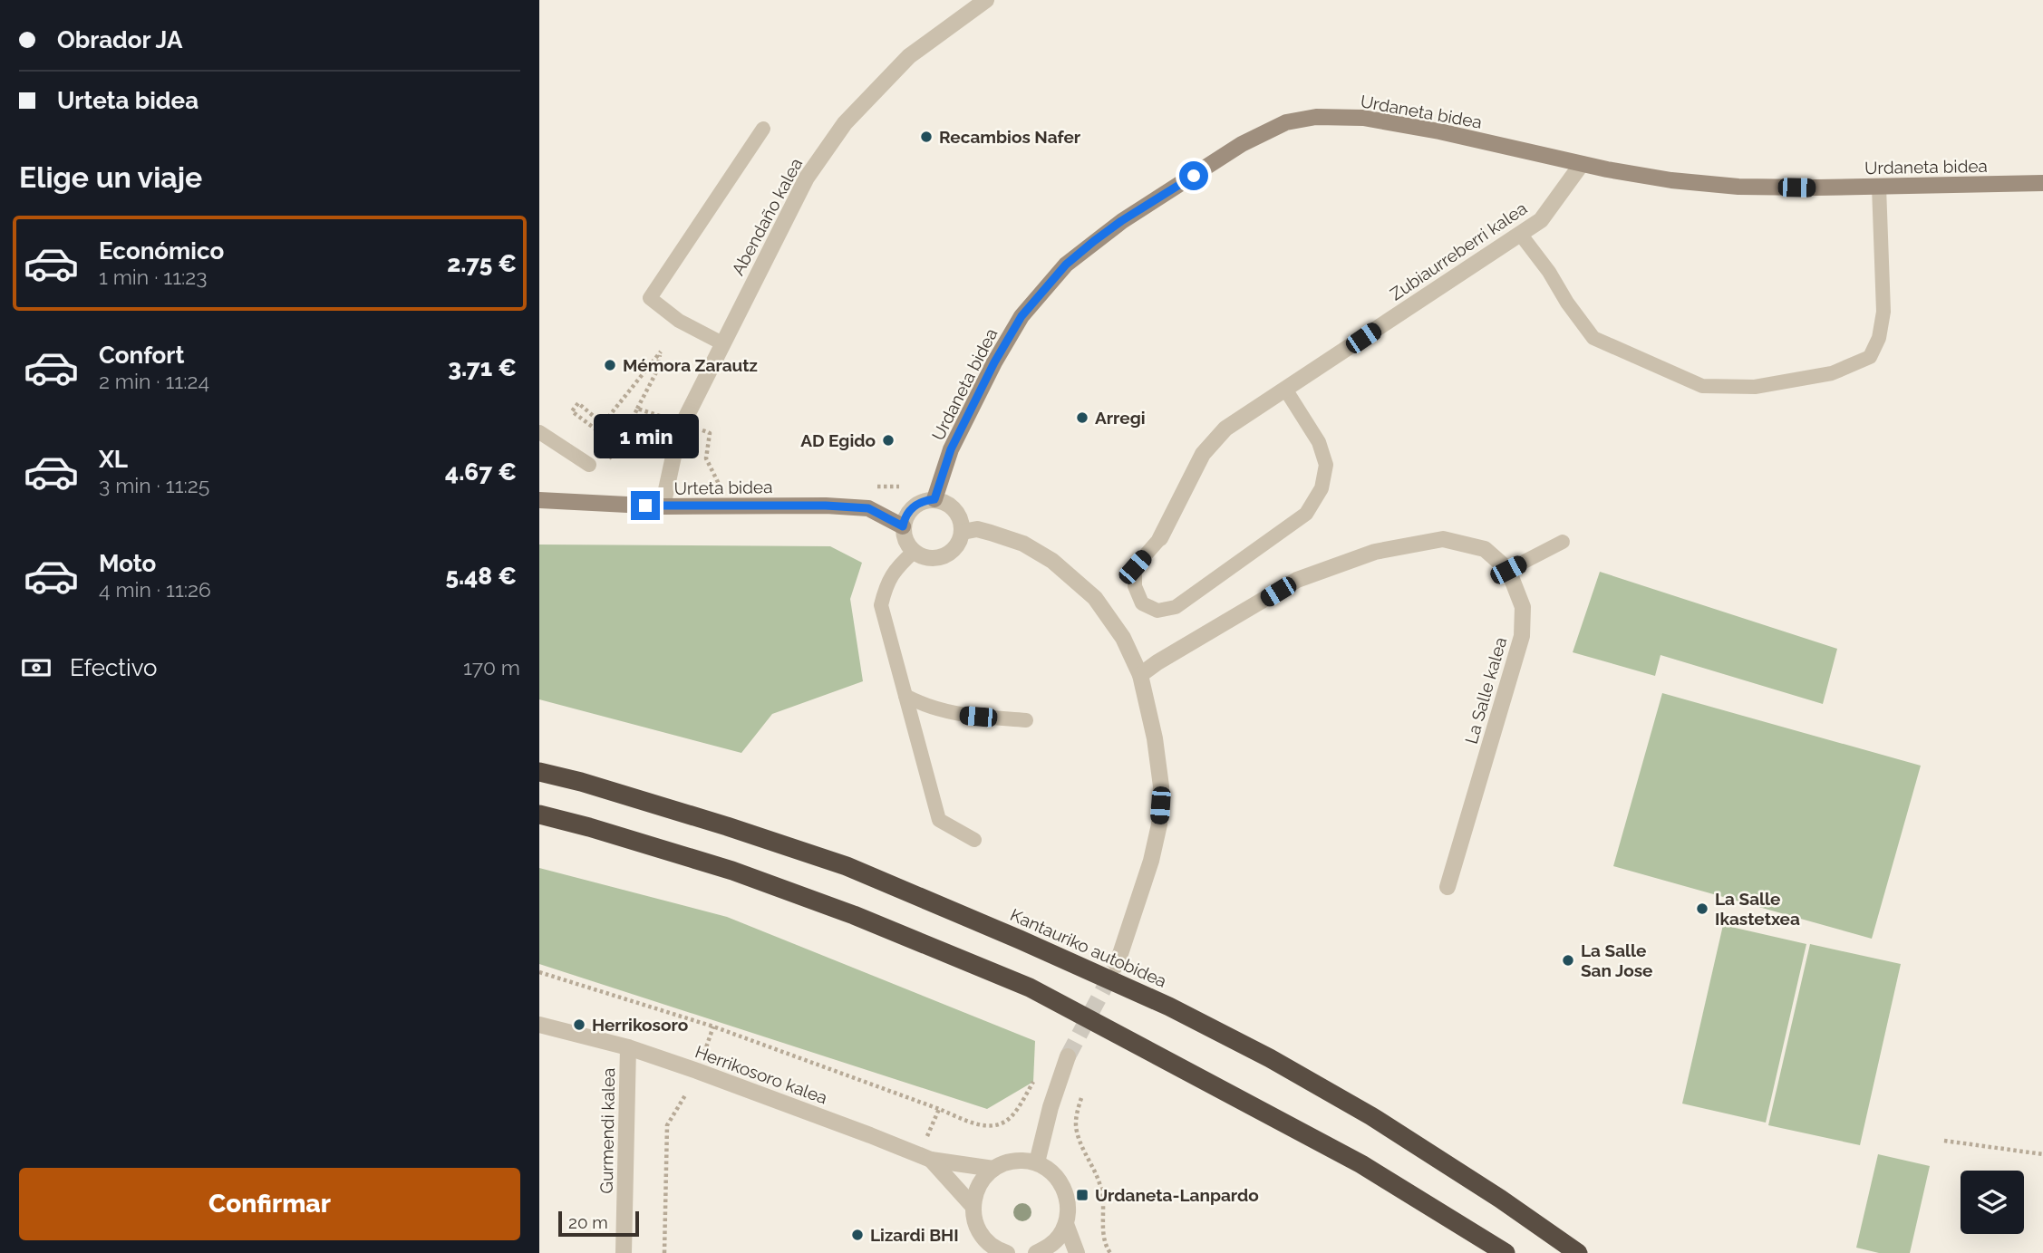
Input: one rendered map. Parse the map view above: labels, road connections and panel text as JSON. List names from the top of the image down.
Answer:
{
  "streets": {
    "highway": ["Kantauriko autobidea"],
    "street": [
      "Urdaneta bidea",
      "Abendaño kalea",
      "Zubiaurreberri kalea",
      "Urteta bidea",
      "La Salle kalea",
      "Herrikosoro kalea",
      "Gurmendi kalea"
    ]
  },
  "crossings": [
    ["Urdaneta bidea", "Zubiaurreberri kalea"],
    ["Urdaneta bidea", "Urteta bidea"],
    ["Abendaño kalea", "Urteta bidea"],
    ["Herrikosoro kalea", "Gurmendi kalea"]
  ],
  "places": {
    "other": [
      "Recambios Nafer",
      "Mémora Zarautz",
      "Arregi",
      "AD Egido",
      "La Salle Ikastetxea",
      "La Salle San Jose",
      "Herrikosoro",
      "Lizardi BHI"
    ],
    "transit": ["Urdaneta-Lanpardo"]
  },
  "scale_bar": "20 m",
  "page": {
    "banner": ["Obrador JA", "Urteta bidea"],
    "heading": "Elige un viaje",
    "list": [
      {
        "name": "Económico",
        "note": "1 min · 11:23",
        "value": "2.75 €"
      },
      {
        "name": "Confort",
        "note": "2 min · 11:24",
        "value": "3.71 €"
      },
      {
        "name": "XL",
        "note": "3 min · 11:25",
        "value": "4.67 €"
      },
      {
        "name": "Moto",
        "note": "4 min · 11:26",
        "value": "5.48 €"
      }
    ],
    "bubble": "1 min",
    "pay": ["Efectivo", "170 m"],
    "buttons": "Confirmar",
    "scale": "20 m"
  }
}
